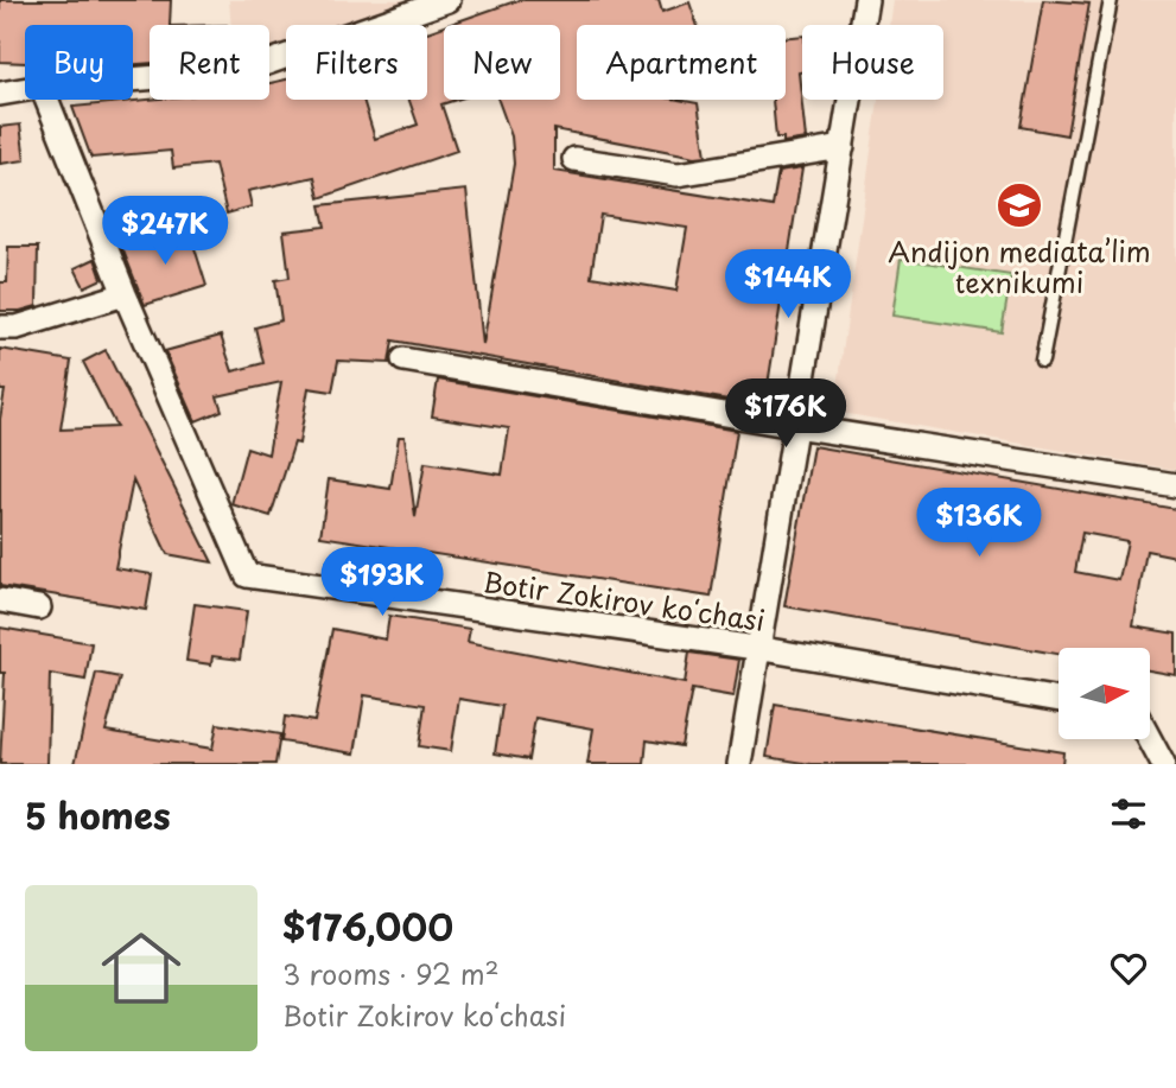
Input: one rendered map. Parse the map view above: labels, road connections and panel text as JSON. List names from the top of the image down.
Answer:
{
  "streets": {
    "street": ["Botir Zokirov koʻchasi"]
  },
  "places": {
    "school or university": ["Andijon mediataʼlim texnikumi"]
  },
  "north": "right",
  "page": {
    "chip": [
      "Buy",
      "Rent",
      "Filters",
      "New",
      "Apartment",
      "House"
    ],
    "price": [
      "$247K",
      "$144K",
      "$176K",
      "$136K",
      "$193K"
    ],
    "heading": "5 homes",
    "list": [
      {
        "name": "$176,000",
        "note": "3 rooms · 92 m² · Botir Zokirov koʻchasi"
      }
    ]
  }
}
